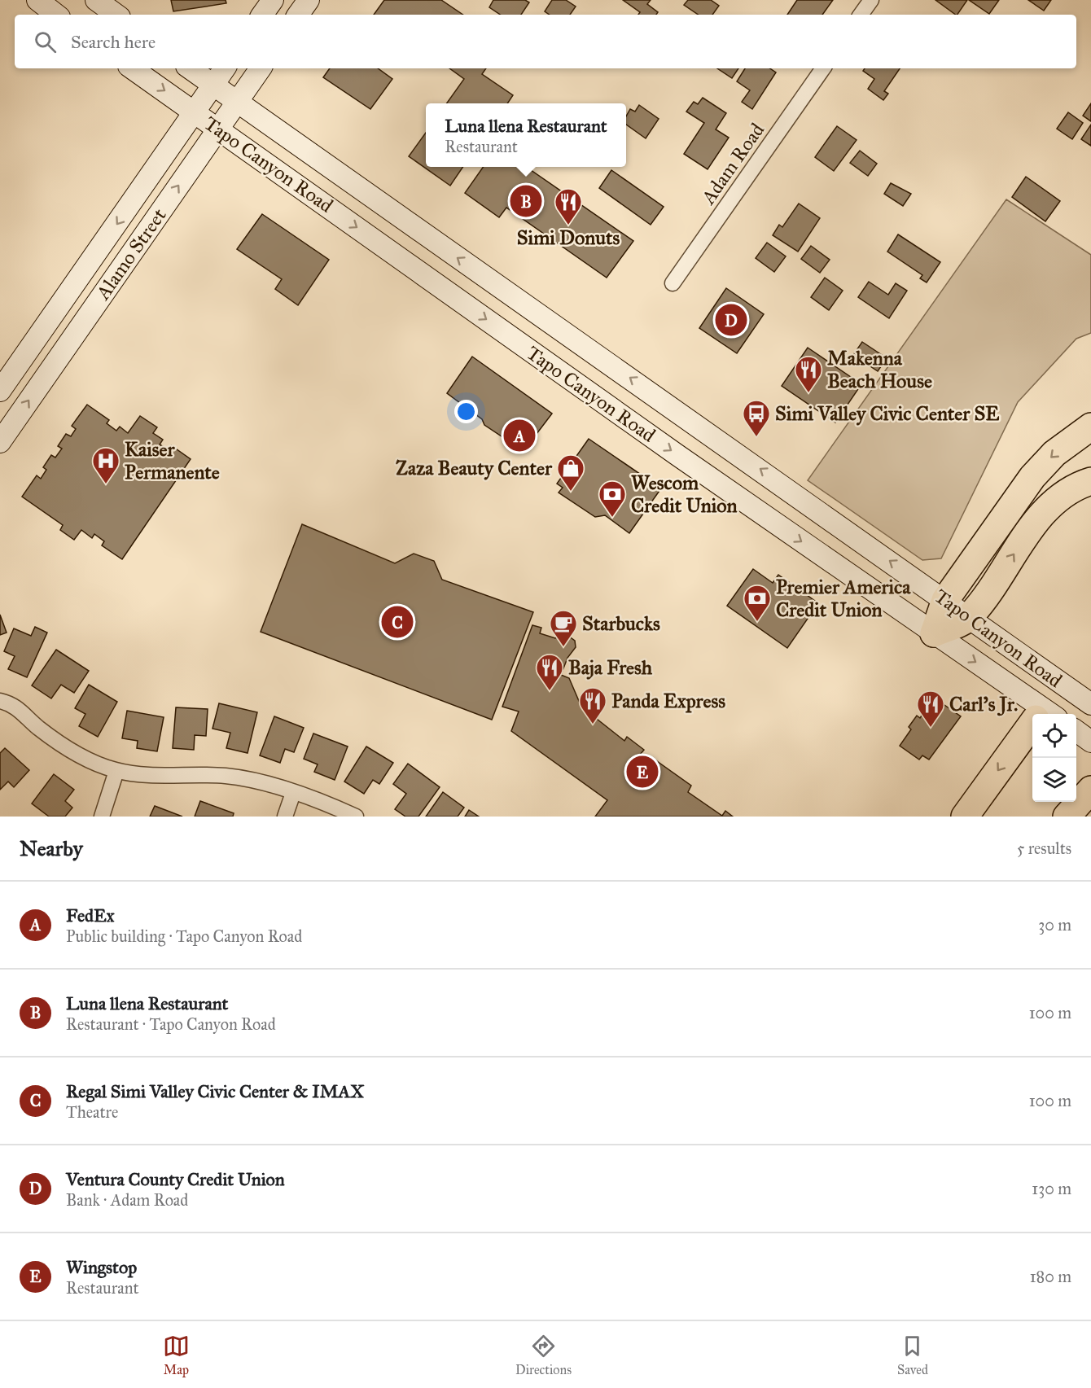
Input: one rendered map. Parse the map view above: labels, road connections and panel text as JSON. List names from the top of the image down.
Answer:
{
  "streets": {
    "main road": ["Tapo Canyon Road", "Alamo Street"],
    "street": ["Adam Road"]
  },
  "crossings": [
    ["Tapo Canyon Road", "Alamo Street"]
  ],
  "places": {
    "restaurant": [
      "Simi Donuts",
      "Makenna Beach House",
      "Baja Fresh",
      "Panda Express",
      "Carl's Jr."
    ],
    "bus stop": ["Simi Valley Civic Center SE"],
    "hospital": ["Kaiser Permanente"],
    "shop": ["Zaza Beauty Center"],
    "bank": ["Wescom Credit Union", "Premier America Credit Union"],
    "cafe": ["Starbucks"]
  },
  "page": {
    "search": "Search here",
    "popup": ["Luna llena Restaurant", "Restaurant"],
    "pins": [
      "B",
      "D",
      "A",
      "C",
      "E"
    ],
    "heading": ["Nearby", "5 results"],
    "list": [
      {
        "mark": "A",
        "name": "FedEx",
        "note": "Public building · Tapo Canyon Road",
        "value": "30 m"
      },
      {
        "mark": "B",
        "name": "Luna llena Restaurant",
        "note": "Restaurant · Tapo Canyon Road",
        "value": "100 m"
      },
      {
        "mark": "C",
        "name": "Regal Simi Valley Civic Center & IMAX",
        "note": "Theatre",
        "value": "100 m"
      },
      {
        "mark": "D",
        "name": "Ventura County Credit Union",
        "note": "Bank · Adam Road",
        "value": "130 m"
      },
      {
        "mark": "E",
        "name": "Wingstop",
        "note": "Restaurant",
        "value": "180 m"
      }
    ],
    "nav": ["Map", "Directions", "Saved"]
  }
}
